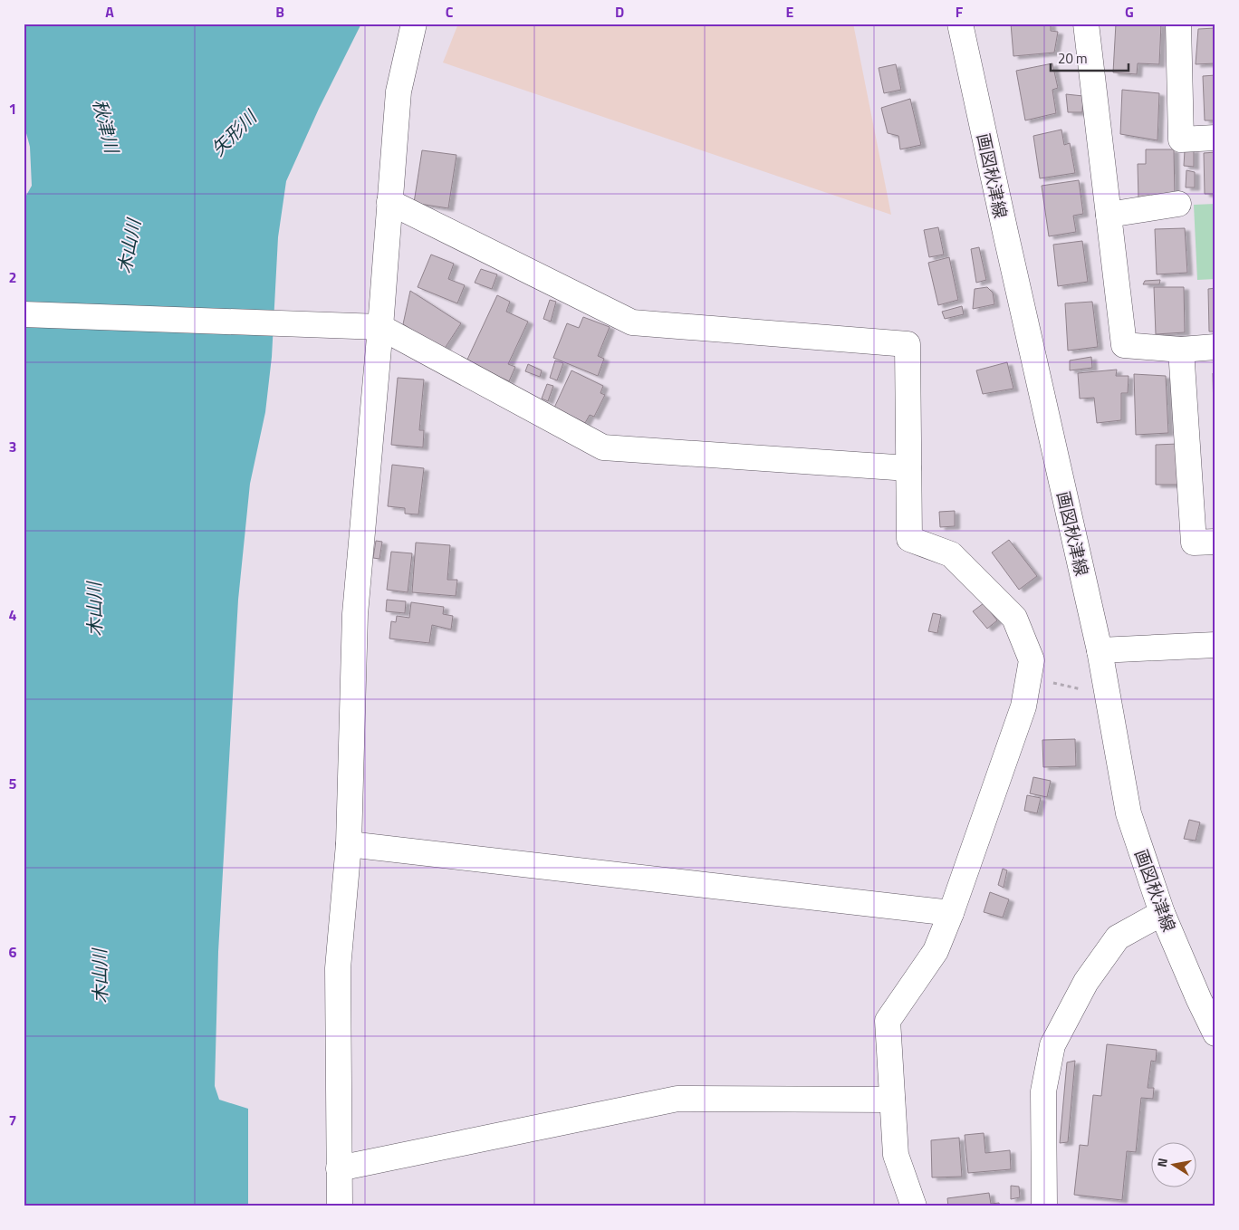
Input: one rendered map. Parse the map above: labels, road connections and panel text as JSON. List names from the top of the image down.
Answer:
{
  "streets": {
    "street": ["画図秋津線"]
  },
  "water": ["秋津川", "矢形川", "木山川"],
  "scale_bar": "20 m",
  "north": "left",
  "grid": {
    "columns": [
      "A",
      "B",
      "C",
      "D",
      "E",
      "F",
      "G"
    ],
    "rows": [
      "1",
      "2",
      "3",
      "4",
      "5",
      "6",
      "7"
    ]
  }
}
